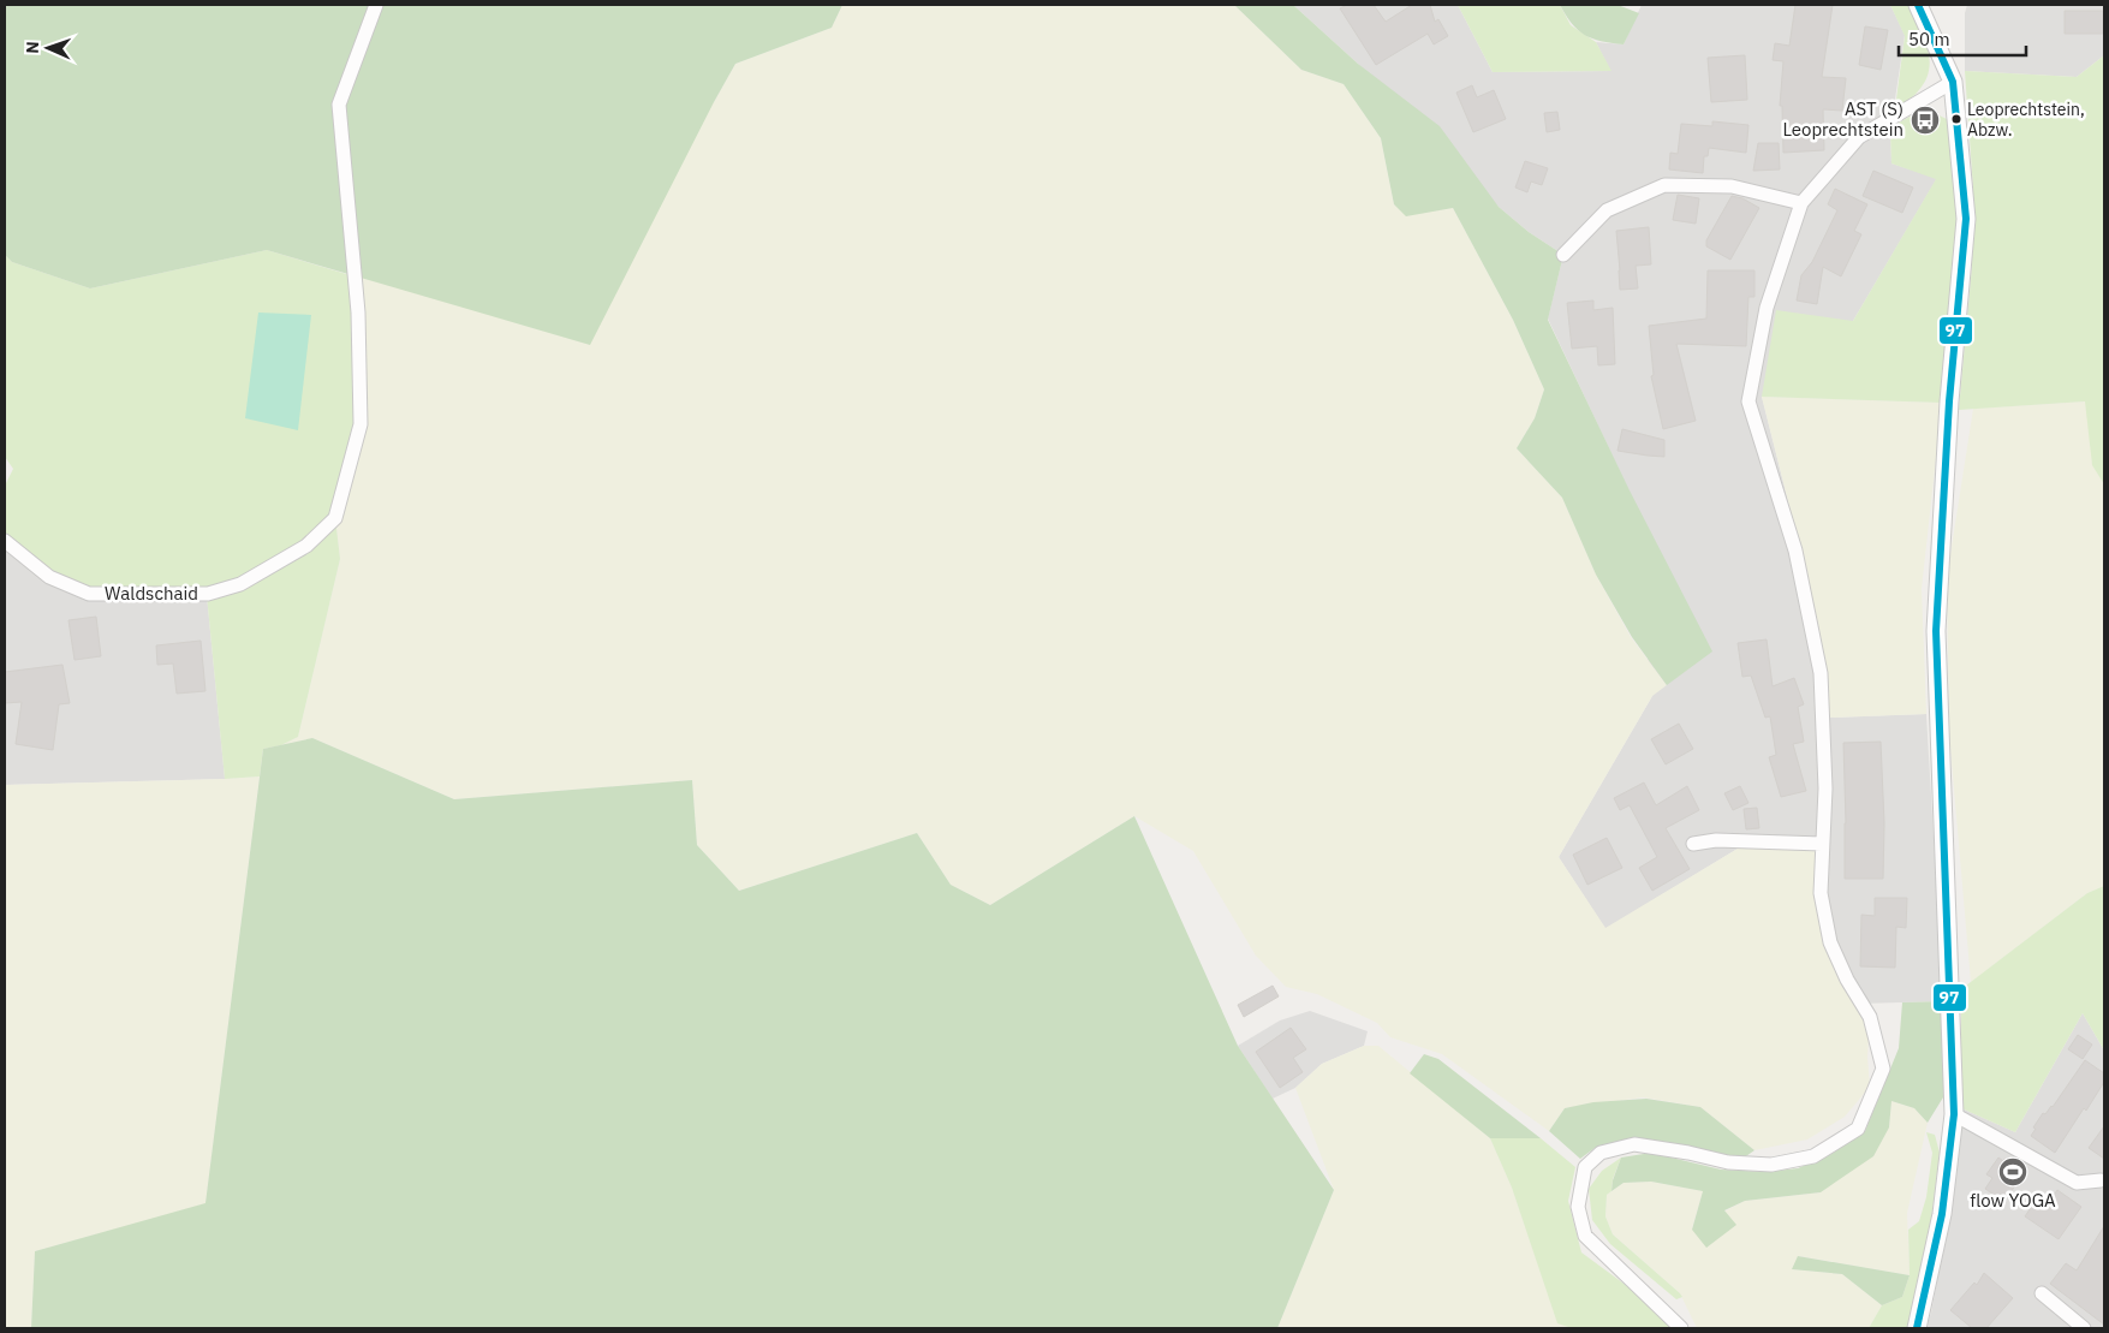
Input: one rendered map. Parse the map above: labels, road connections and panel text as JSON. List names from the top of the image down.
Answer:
{
  "streets": {
    "street": ["Waldschaid"]
  },
  "places": {
    "other": ["Leoprechtstein, Abzw."],
    "bus stop": ["AST (S) Leoprechtstein"],
    "sports": ["flow YOGA"]
  },
  "lines": ["transit line 97"],
  "scale_bar": "50 m",
  "north": "left"
}
